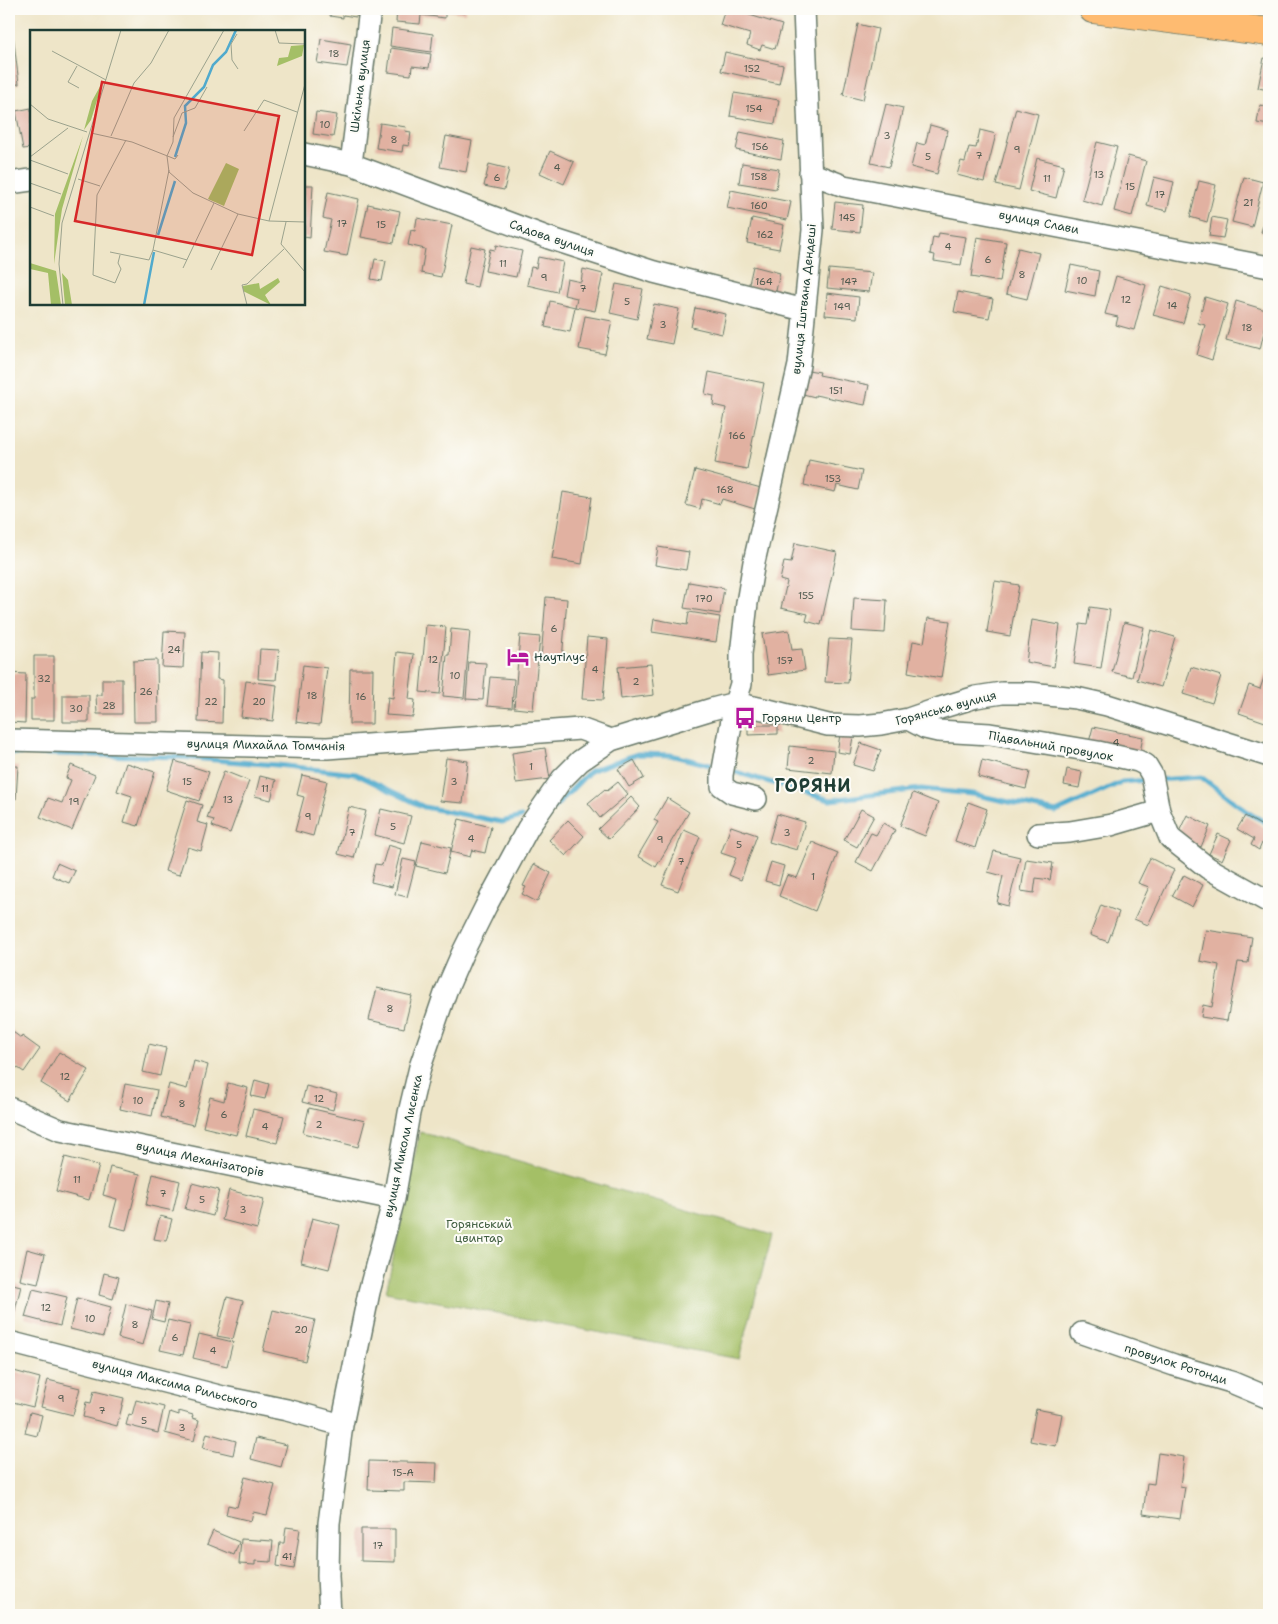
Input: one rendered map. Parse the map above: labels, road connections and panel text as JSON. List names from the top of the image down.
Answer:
{
  "streets": {
    "street": [
      "Шкільна вулиця",
      "вулиця Слави",
      "Садова вулиця",
      "вулиця Іштвана Дендеші",
      "Горянська вулиця",
      "вулиця Михайла Томчанія",
      "Підвальний провулок",
      "вулиця Миколи Лисенка",
      "вулиця Механізаторів",
      "провулок Ротонди",
      "вулиця Максима Рильського"
    ]
  },
  "crossings": [
    ["Шкільна вулиця", "Садова вулиця"],
    ["вулиця Слави", "вулиця Іштвана Дендеші"],
    ["Садова вулиця", "вулиця Іштвана Дендеші"],
    ["вулиця Іштвана Дендеші", "Горянська вулиця"],
    ["вулиця Іштвана Дендеші", "вулиця Миколи Лисенка"],
    ["Горянська вулиця", "Підвальний провулок"],
    ["Горянська вулиця", "вулиця Миколи Лисенка"],
    ["вулиця Михайла Томчанія", "вулиця Миколи Лисенка"],
    ["вулиця Миколи Лисенка", "вулиця Механізаторів"],
    ["вулиця Миколи Лисенка", "вулиця Максима Рильського"]
  ],
  "districts": ["ГОРЯНИ"],
  "parks": ["Горянський цвинтар"],
  "places": {
    "hotel": ["Наутілус"],
    "bus stop": ["Горяни Центр"]
  },
  "house_numbers": [
    "18",
    "152",
    "154",
    "10",
    "3",
    "8",
    "156",
    "9",
    "7",
    "5",
    "4",
    "13",
    "158",
    "6",
    "11",
    "15",
    "17",
    "21",
    "160",
    "145",
    "17",
    "15",
    "162",
    "4",
    "6",
    "11",
    "8",
    "9",
    "10",
    "164",
    "147",
    "7",
    "12",
    "5",
    "14",
    "149",
    "3",
    "18",
    "151",
    "166",
    "153",
    "168",
    "155",
    "170",
    "6",
    "24",
    "12",
    "157",
    "4",
    "10",
    "32",
    "2",
    "26",
    "18",
    "16",
    "22",
    "20",
    "28",
    "30",
    "4",
    "2",
    "1",
    "15",
    "3",
    "11",
    "13",
    "19",
    "9",
    "5",
    "7",
    "3",
    "4",
    "9",
    "5",
    "7",
    "1",
    "8",
    "12",
    "12",
    "10",
    "8",
    "6",
    "2",
    "4",
    "11",
    "7",
    "5",
    "3",
    "12",
    "10",
    "8",
    "20",
    "6",
    "4",
    "9",
    "7",
    "5",
    "3",
    "15-А",
    "17",
    "41"
  ]
}
